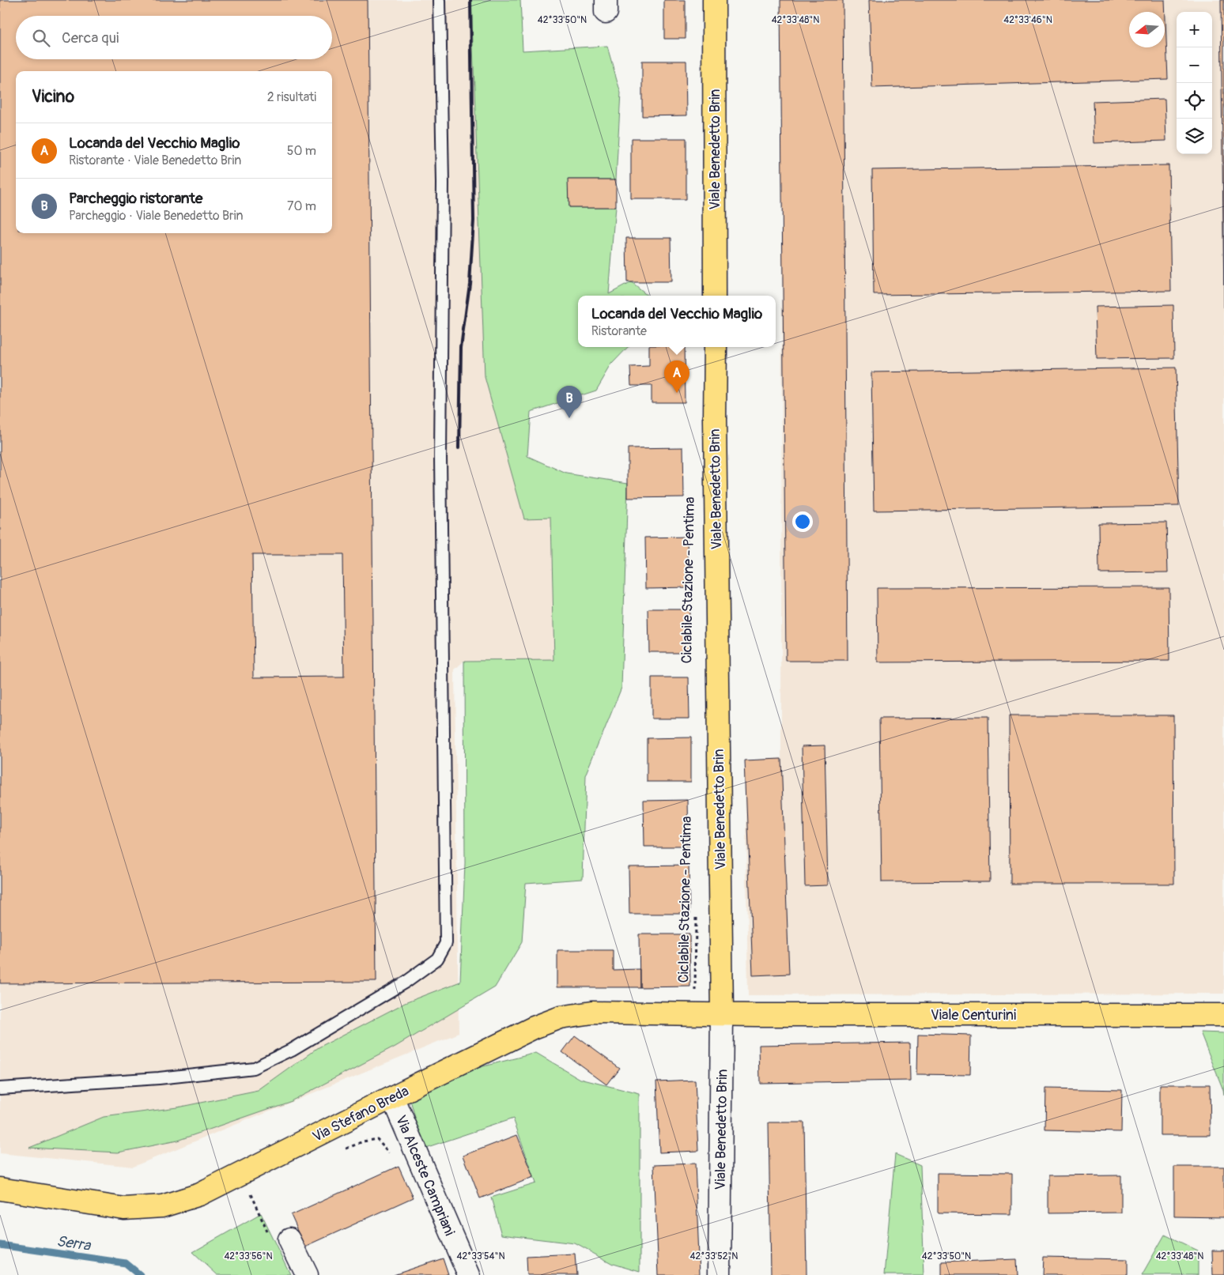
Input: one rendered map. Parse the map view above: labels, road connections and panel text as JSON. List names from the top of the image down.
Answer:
{
  "streets": {
    "main road": ["Viale Benedetto Brin", "Viale Centurini", "Via Stefano Breda"],
    "street": ["Via Alceste Campriani"],
    "path": ["Ciclabile Stazione - Pentima"]
  },
  "crossings": [
    ["Viale Benedetto Brin", "Viale Centurini"],
    ["Viale Benedetto Brin", "Via Stefano Breda"],
    ["Viale Centurini", "Via Stefano Breda"],
    ["Via Stefano Breda", "Via Alceste Campriani"]
  ],
  "water": ["Serra"],
  "north": "left",
  "page": {
    "map_buttons": ["+", "−"],
    "search": "Cerca qui",
    "heading": ["Vicino", "2 risultati"],
    "list": [
      {
        "mark": "A",
        "name": "Locanda del Vecchio Maglio",
        "note": "Ristorante · Viale Benedetto Brin",
        "value": "50 m"
      },
      {
        "mark": "B",
        "name": "Parcheggio ristorante",
        "note": "Parcheggio · Viale Benedetto Brin",
        "value": "70 m"
      }
    ],
    "popup": ["Locanda del Vecchio Maglio", "Ristorante"],
    "pins": ["A", "B"]
  },
  "coordinates": [
    "42°33'50\"N",
    "42°33'48\"N",
    "42°33'46\"N",
    "42°33'56\"N",
    "42°33'54\"N",
    "42°33'52\"N"
  ]
}
